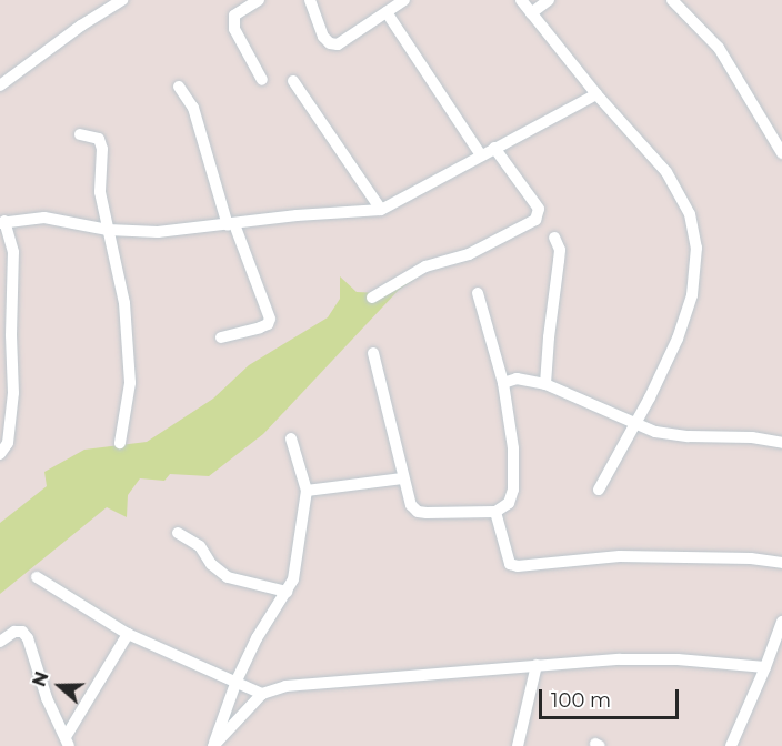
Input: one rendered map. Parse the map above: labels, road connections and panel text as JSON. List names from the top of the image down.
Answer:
{
  "scale_bar": "100 m",
  "north": "left"
}
